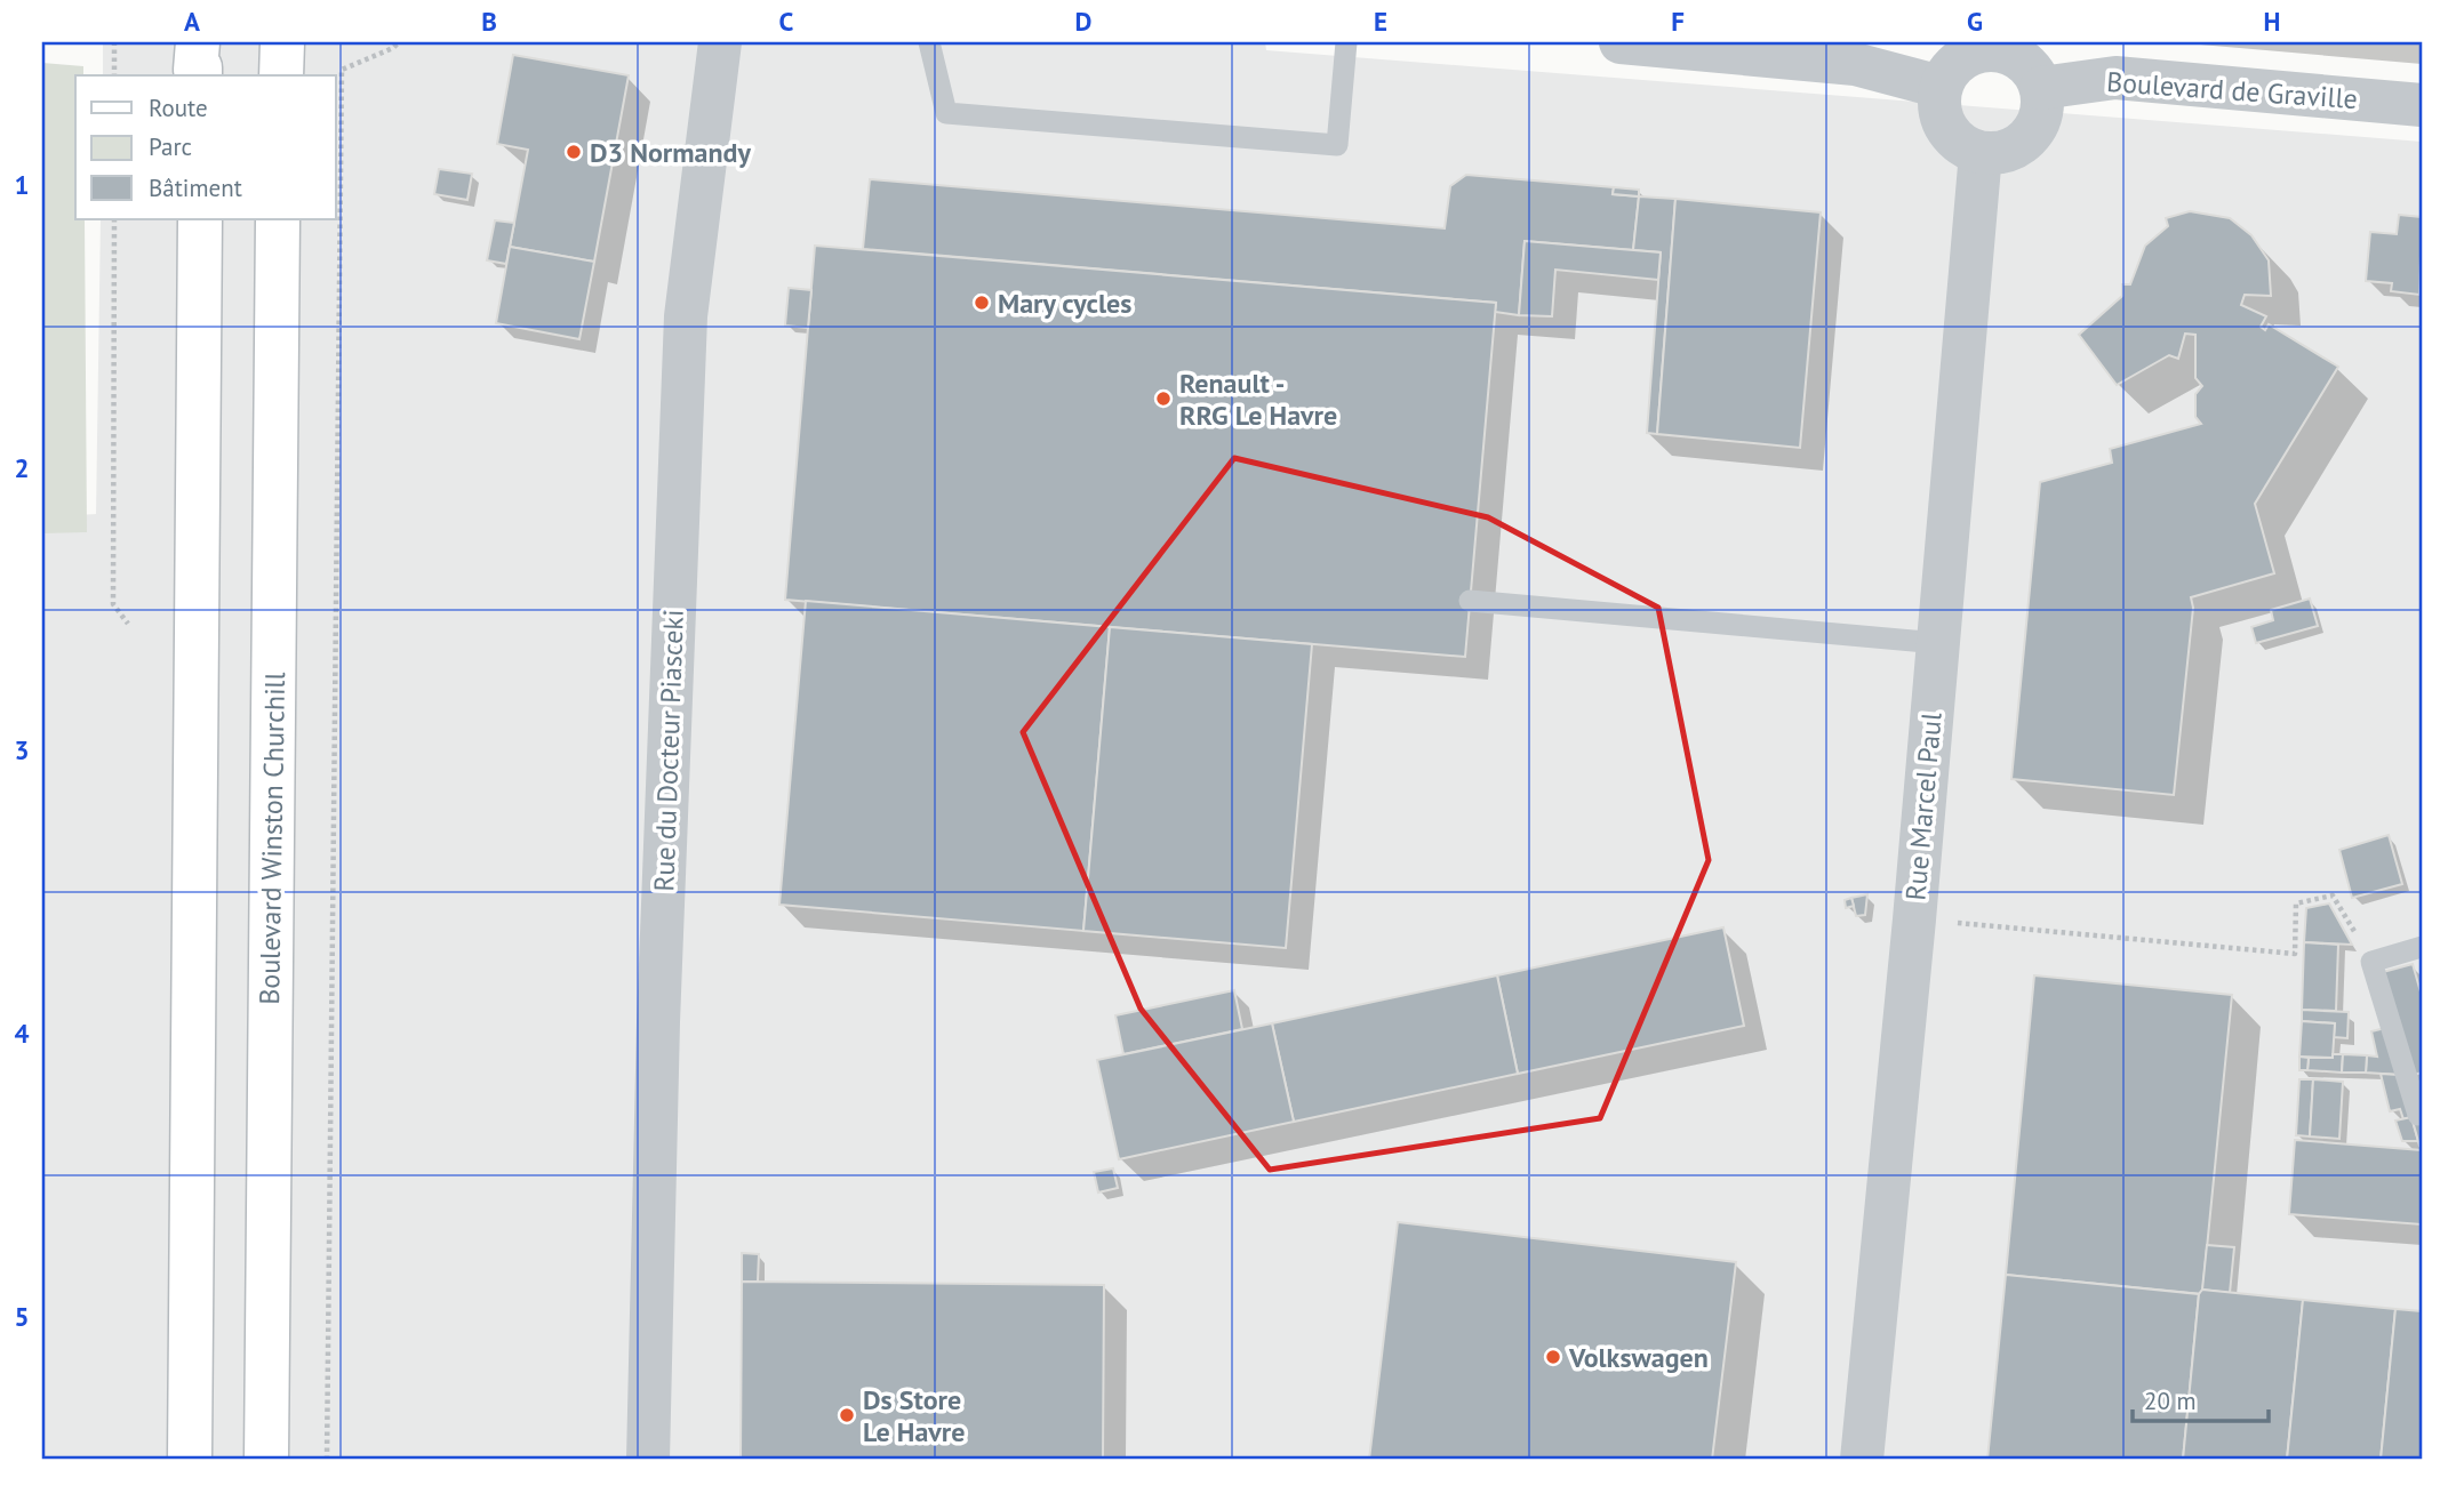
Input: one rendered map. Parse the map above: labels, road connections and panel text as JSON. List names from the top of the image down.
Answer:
{
  "streets": {
    "main road": ["Boulevard Winston Churchill"],
    "street": ["Boulevard de Graville", "Rue du Docteur Piasceki", "Rue Marcel Paul"]
  },
  "crossings": [
    ["Boulevard de Graville", "Rue Marcel Paul"]
  ],
  "places": [
    "D3 Normandy",
    "Mary cycles",
    "Renault - RRG Le Havre",
    "Volkswagen",
    "Ds Store Le Havre"
  ],
  "legend": ["Route", "Parc", "Bâtiment"],
  "scale_bar": "20 m",
  "grid": {
    "columns": [
      "A",
      "B",
      "C",
      "D",
      "E",
      "F",
      "G",
      "H"
    ],
    "rows": [
      "1",
      "2",
      "3",
      "4",
      "5"
    ]
  }
}
